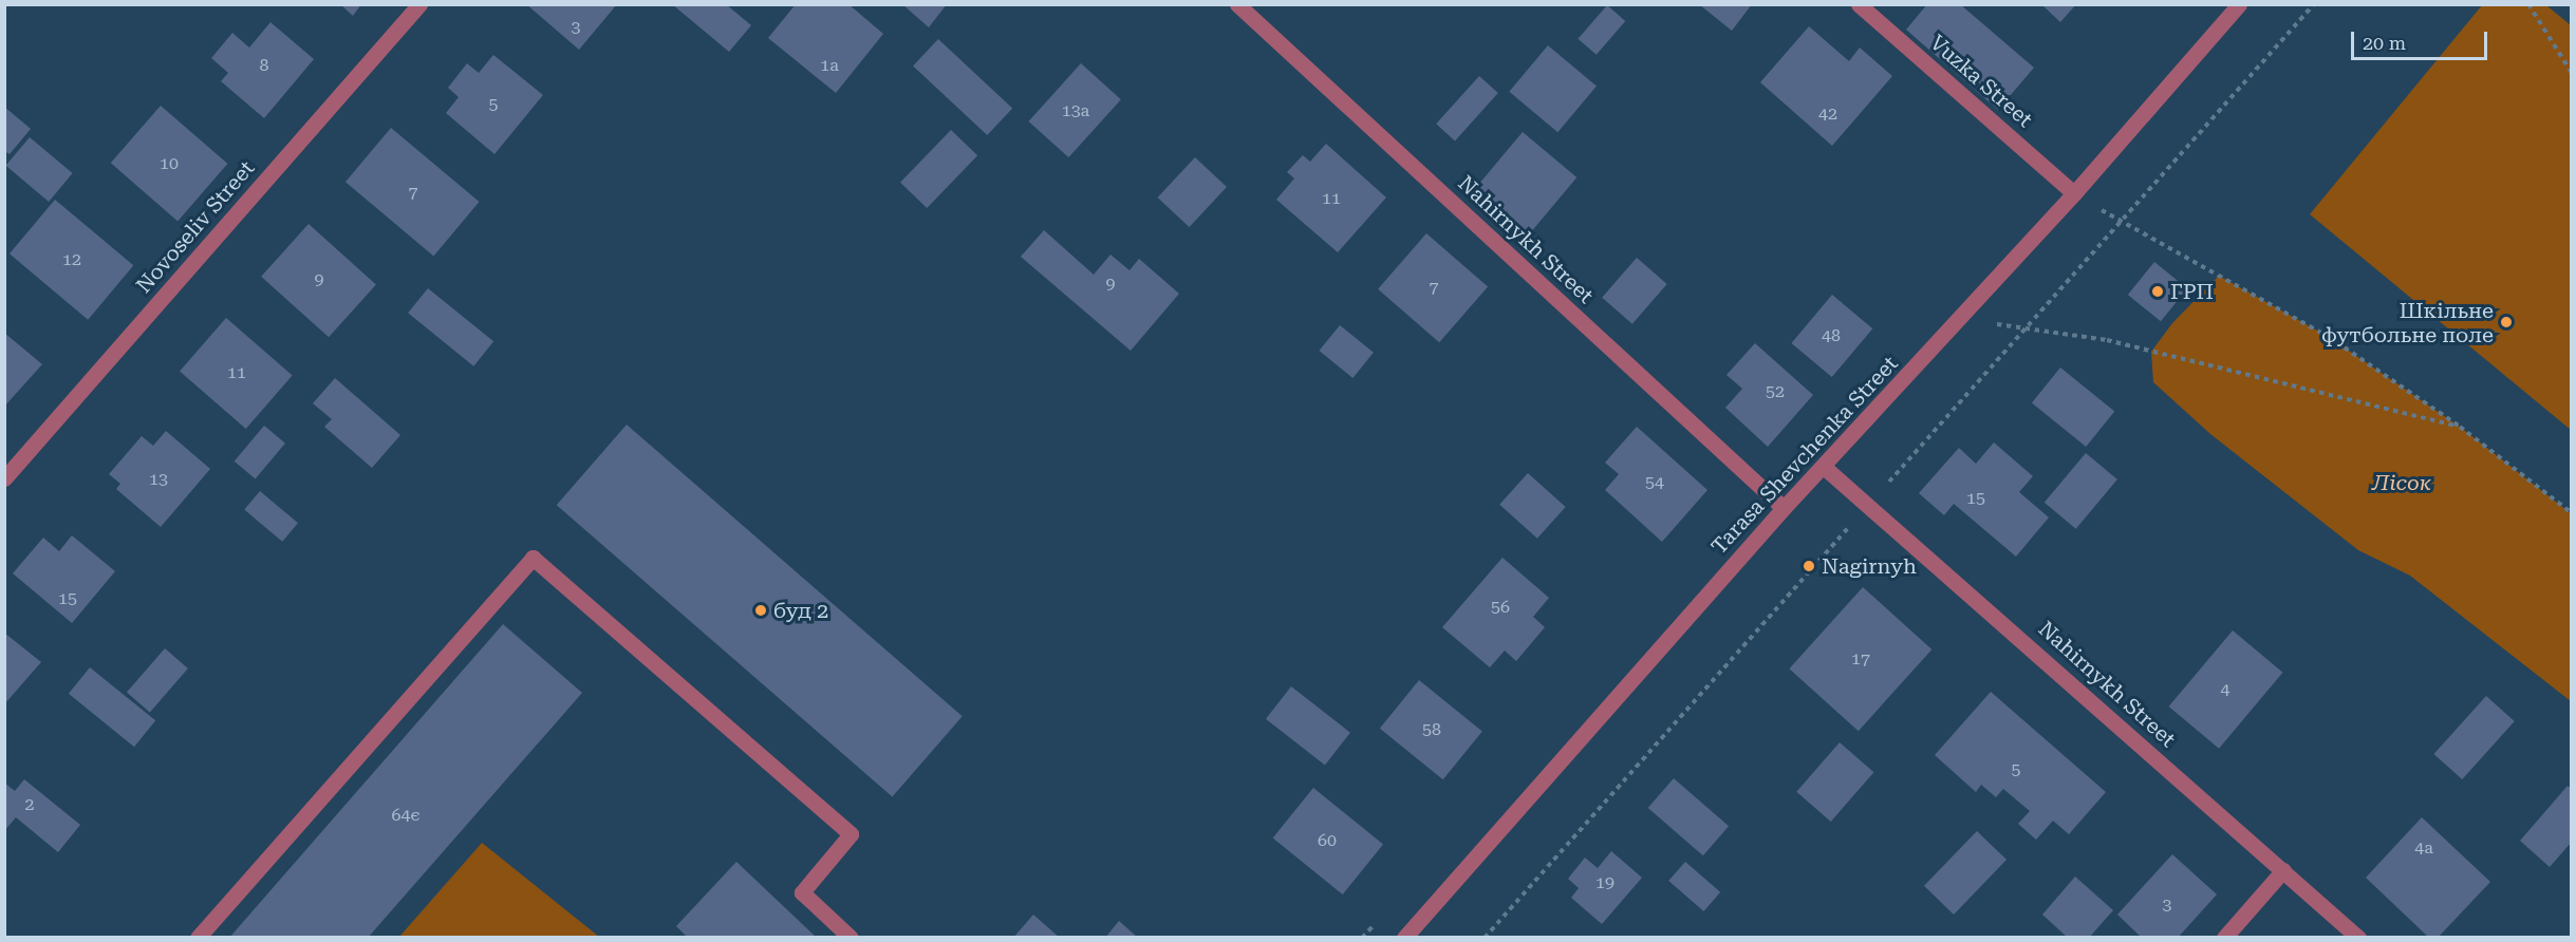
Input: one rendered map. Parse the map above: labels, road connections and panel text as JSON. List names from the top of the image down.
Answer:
{
  "streets": {
    "street": [
      "Vuzka Street",
      "Novoseliv Street",
      "Nahirnykh Street",
      "Tarasa Shevchenka Street"
    ]
  },
  "crossings": [
    ["Vuzka Street", "Tarasa Shevchenka Street"],
    ["Nahirnykh Street", "Tarasa Shevchenka Street"]
  ],
  "parks": ["Лісок"],
  "places": [
    "ГРП",
    "Шкільне футбольне поле",
    "Nagirnyh",
    "буд 2"
  ],
  "house_numbers": [
    "3",
    "8",
    "1а",
    "5",
    "13а",
    "42",
    "10",
    "7",
    "11",
    "12",
    "9",
    "9",
    "7",
    "48",
    "11",
    "52",
    "13",
    "54",
    "15",
    "15",
    "56",
    "17",
    "4",
    "58",
    "5",
    "2",
    "64є",
    "60",
    "4а",
    "19",
    "3"
  ],
  "scale_bar": "20 m"
}
